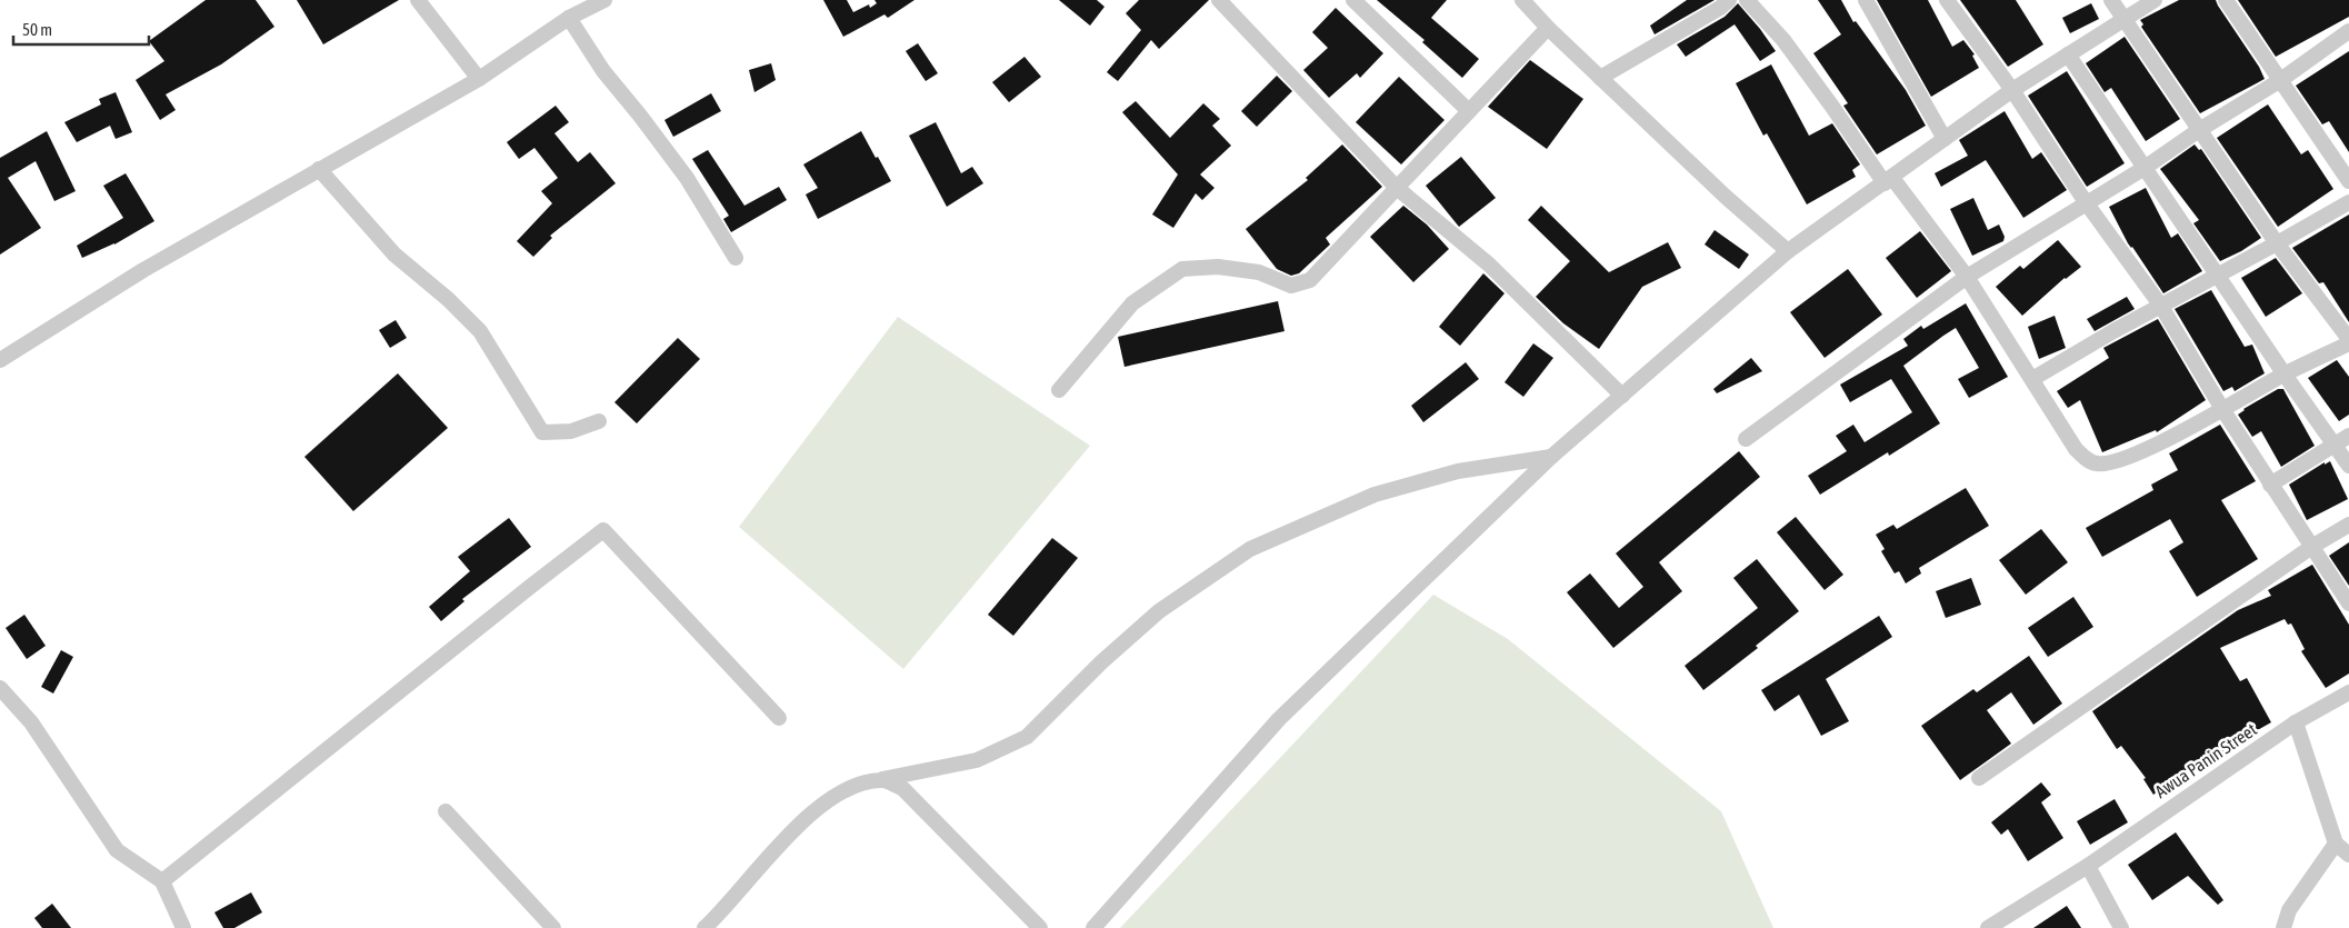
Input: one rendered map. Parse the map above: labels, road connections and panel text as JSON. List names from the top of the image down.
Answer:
{
  "streets": {
    "street": ["Awua Panin Street"]
  },
  "scale_bar": "50 m"
}
